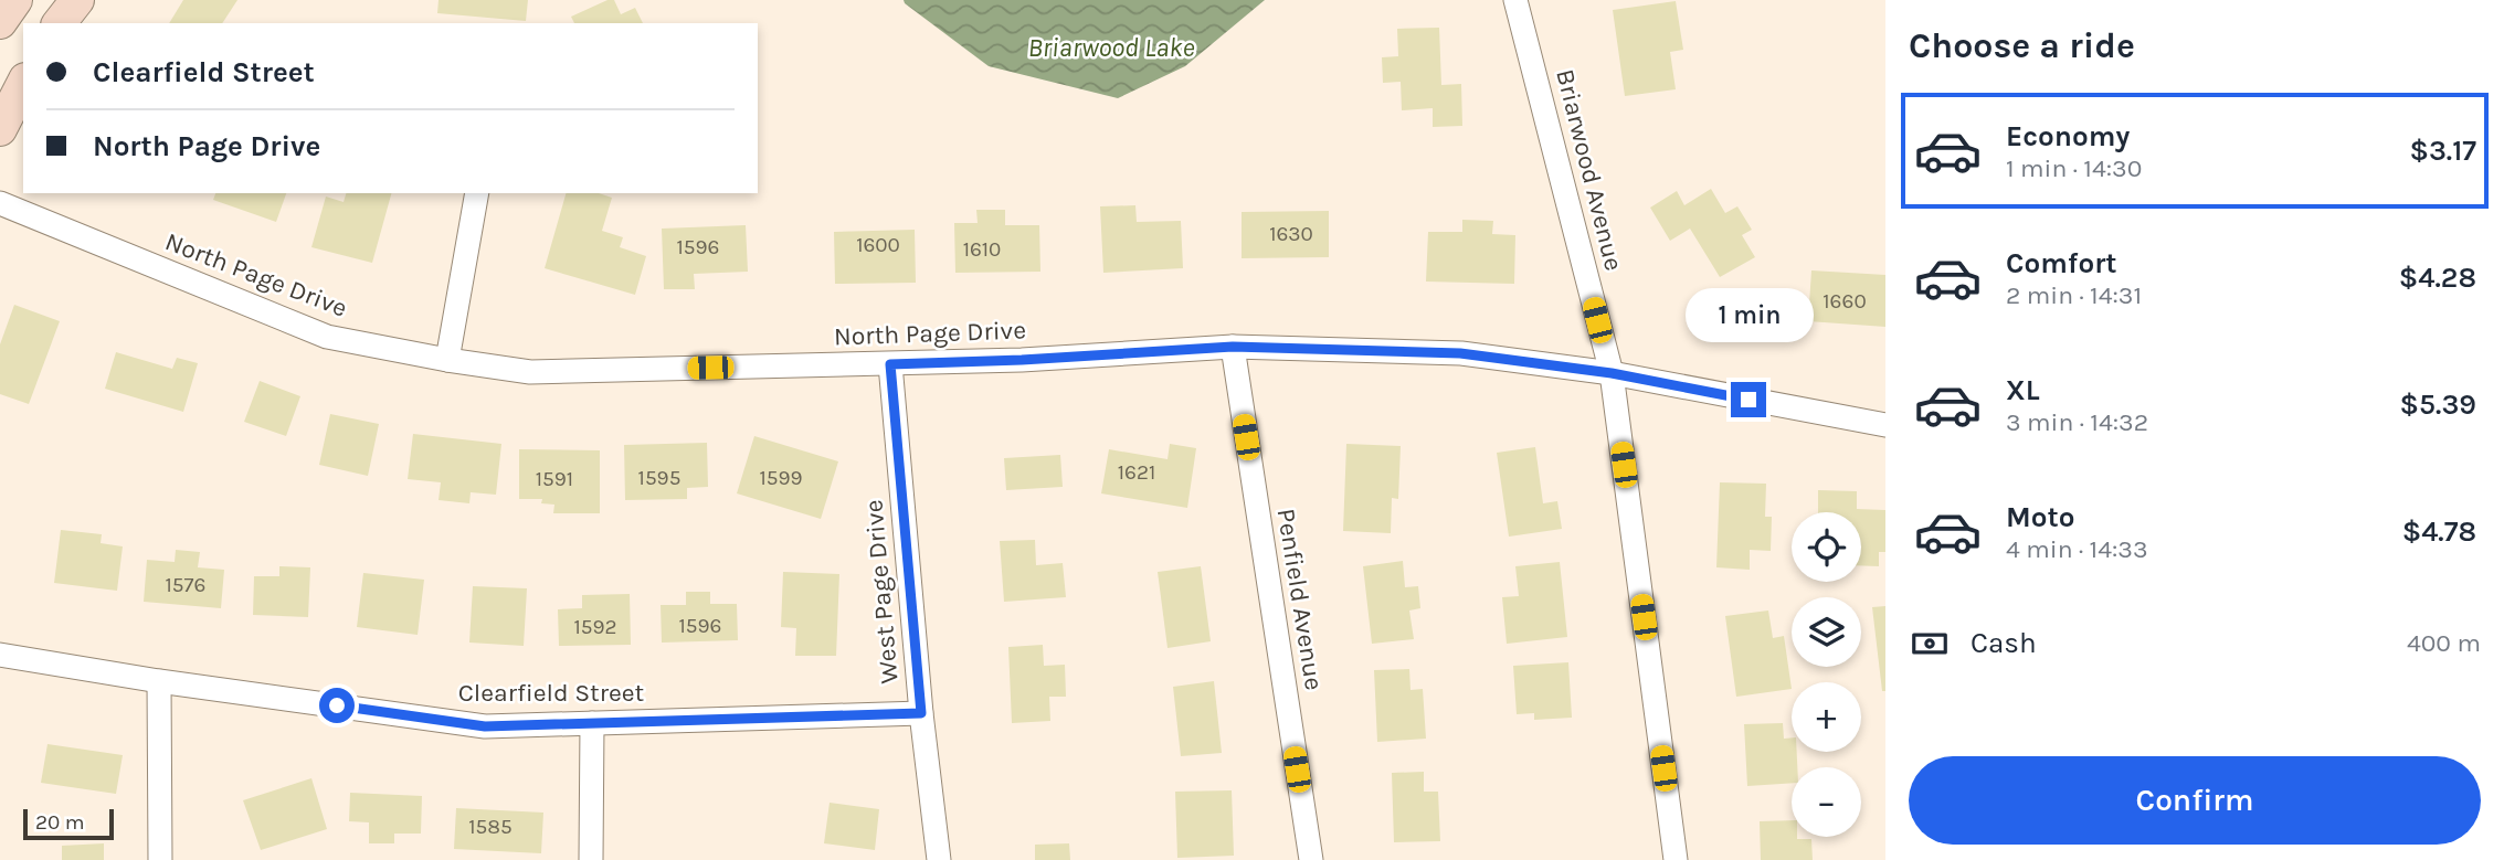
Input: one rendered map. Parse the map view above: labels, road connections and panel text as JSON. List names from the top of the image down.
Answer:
{
  "streets": {
    "street": [
      "Briarwood Avenue",
      "North Page Drive",
      "West Page Drive",
      "Penfield Avenue",
      "Clearfield Street"
    ]
  },
  "crossings": [
    ["Briarwood Avenue", "North Page Drive"],
    ["North Page Drive", "West Page Drive"],
    ["North Page Drive", "Penfield Avenue"],
    ["West Page Drive", "Clearfield Street"]
  ],
  "water": ["Briarwood Lake"],
  "house_numbers": [
    "1630",
    "1600",
    "1596",
    "1610",
    "1660",
    "1621",
    "1595",
    "1599",
    "1591",
    "1576",
    "1596",
    "1592",
    "1585"
  ],
  "scale_bar": "20 m",
  "page": {
    "heading": "Choose a ride",
    "banner": ["Clearfield Street", "North Page Drive"],
    "list": [
      {
        "name": "Economy",
        "note": "1 min · 14:30",
        "value": "$3.17"
      },
      {
        "name": "Comfort",
        "note": "2 min · 14:31",
        "value": "$4.28"
      },
      {
        "name": "XL",
        "note": "3 min · 14:32",
        "value": "$5.39"
      },
      {
        "name": "Moto",
        "note": "4 min · 14:33",
        "value": "$4.78"
      }
    ],
    "bubble": "1 min",
    "map_buttons": ["+", "−"],
    "pay": ["Cash", "400 m"],
    "buttons": "Confirm",
    "scale": "20 m"
  }
}
